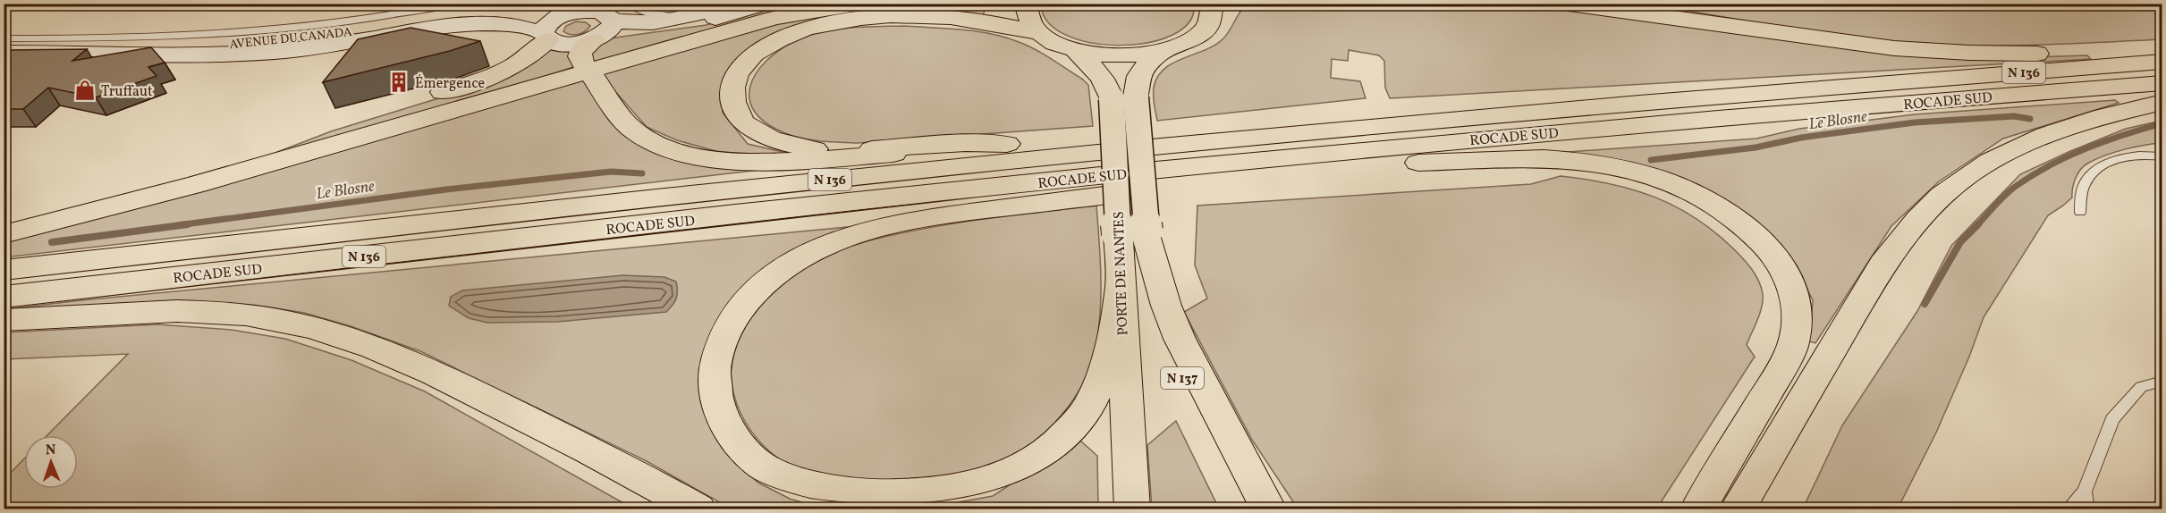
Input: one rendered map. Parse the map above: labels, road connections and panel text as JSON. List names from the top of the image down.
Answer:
{
  "streets": {
    "highway": [
      "N 136",
      "ROCADE SUD",
      "PORTE DE NANTES",
      "N 137"
    ],
    "street": ["AVENUE DU CANADA"]
  },
  "crossings": [
    ["PORTE DE NANTES", "N 137"]
  ],
  "water": ["Le Blosne"],
  "places": {
    "building": ["Émergence"],
    "shop": ["Truffaut"]
  },
  "north": "top"
}
